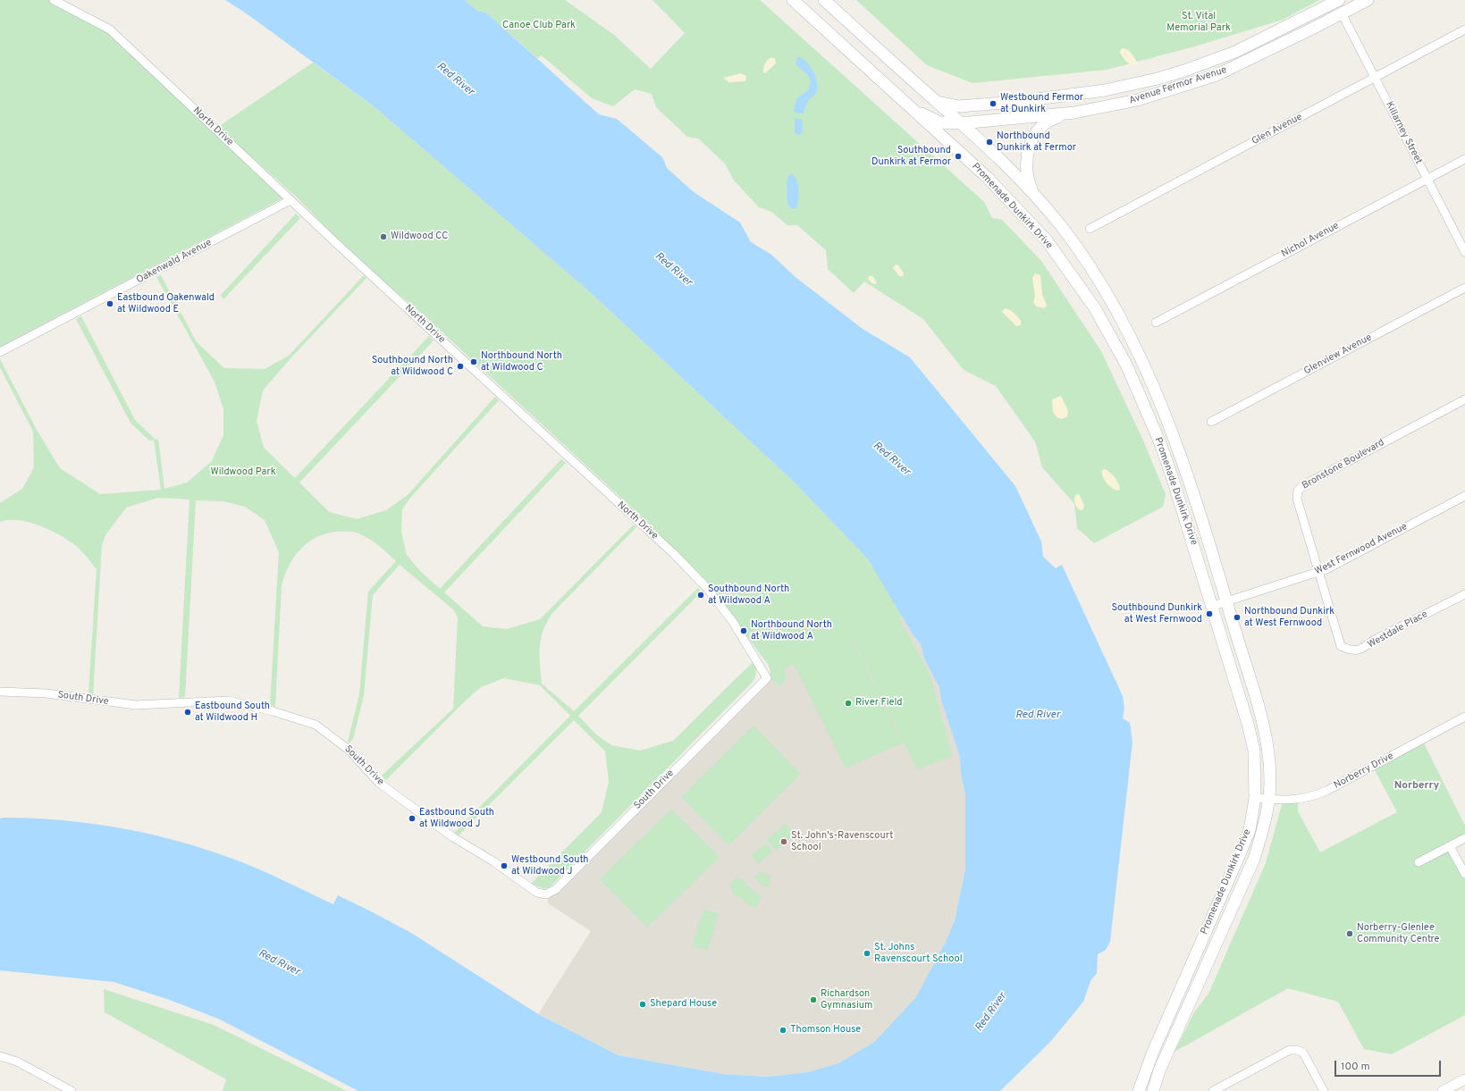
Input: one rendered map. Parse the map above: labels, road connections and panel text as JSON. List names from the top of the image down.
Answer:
{
  "streets": {
    "main road": ["Avenue Fermor Avenue", "Promenade Dunkirk Drive"],
    "street": [
      "North Drive",
      "Glen Avenue",
      "Killarney Street",
      "Nichol Avenue",
      "Oakenwald Avenue",
      "Glenview Avenue",
      "Bronstone Boulevard",
      "West Fernwood Avenue",
      "Westdale Place",
      "South Drive",
      "Norberry Drive"
    ]
  },
  "crossings": [
    ["Avenue Fermor Avenue", "Killarney Street"],
    ["Avenue Fermor Avenue", "Promenade Dunkirk Drive"],
    ["North Drive", "Oakenwald Avenue"],
    ["North Drive", "South Drive"],
    ["Glen Avenue", "Killarney Street"],
    ["Killarney Street", "Nichol Avenue"],
    ["Promenade Dunkirk Drive", "West Fernwood Avenue"],
    ["Promenade Dunkirk Drive", "Norberry Drive"],
    ["Bronstone Boulevard", "West Fernwood Avenue"],
    ["Bronstone Boulevard", "Westdale Place"],
    ["West Fernwood Avenue", "Westdale Place"]
  ],
  "districts": ["Norberry"],
  "water": ["Red River"],
  "parks": ["St. Vital Memorial Park", "Canoe Club Park", "Wildwood Park"],
  "places": [
    "Westbound Fermor at Dunkirk",
    "Northbound Dunkirk at Fermor",
    "Southbound Dunkirk at Fermor",
    "Wildwood CC",
    "Eastbound Oakenwald at Wildwood E",
    "Northbound North at Wildwood C",
    "Southbound North at Wildwood C",
    "Southbound North at Wildwood A",
    "Southbound Dunkirk at West Fernwood",
    "Northbound Dunkirk at West Fernwood",
    "Northbound North at Wildwood A",
    "River Field",
    "Eastbound South at Wildwood H",
    "Eastbound South at Wildwood J",
    "St. John's-Ravenscourt School",
    "Westbound South at Wildwood J",
    "Norberry-Glenlee Community Centre",
    "St. Johns Ravenscourt School",
    "Richardson Gymnasium",
    "Shepard House",
    "Thomson House"
  ],
  "scale_bar": "100 m"
}
